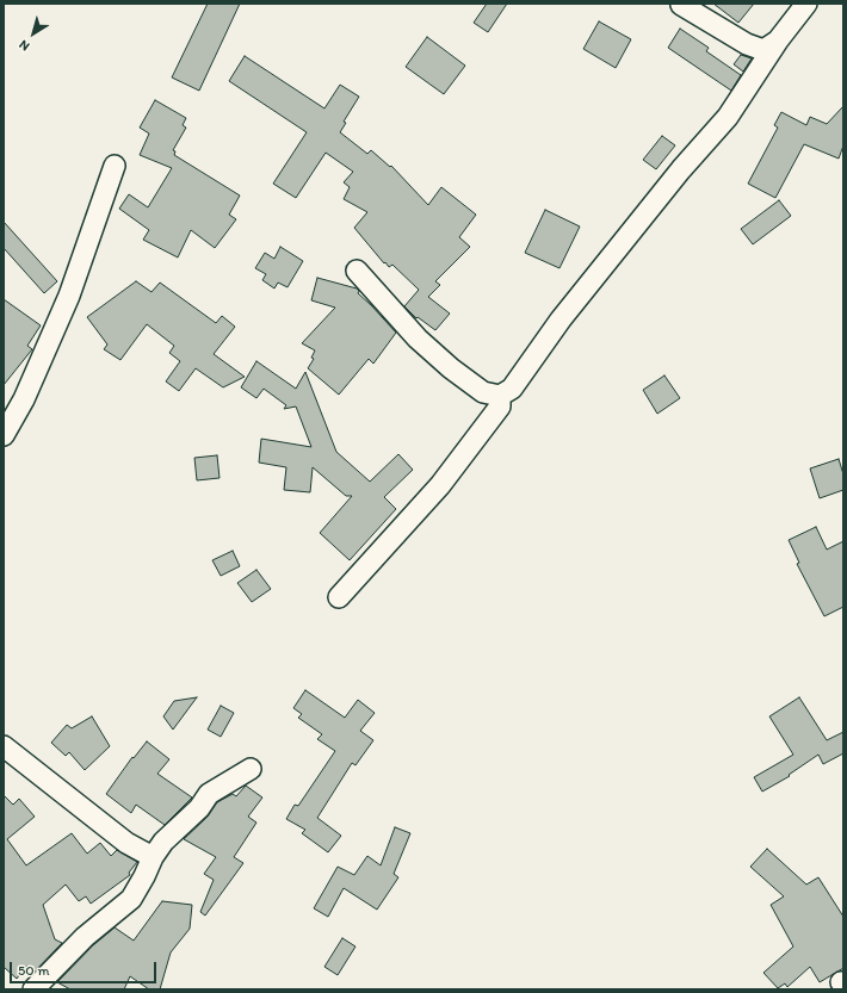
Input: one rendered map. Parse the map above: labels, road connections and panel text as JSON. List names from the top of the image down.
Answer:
{
  "scale_bar": "50 m",
  "north": "bottom left"
}
